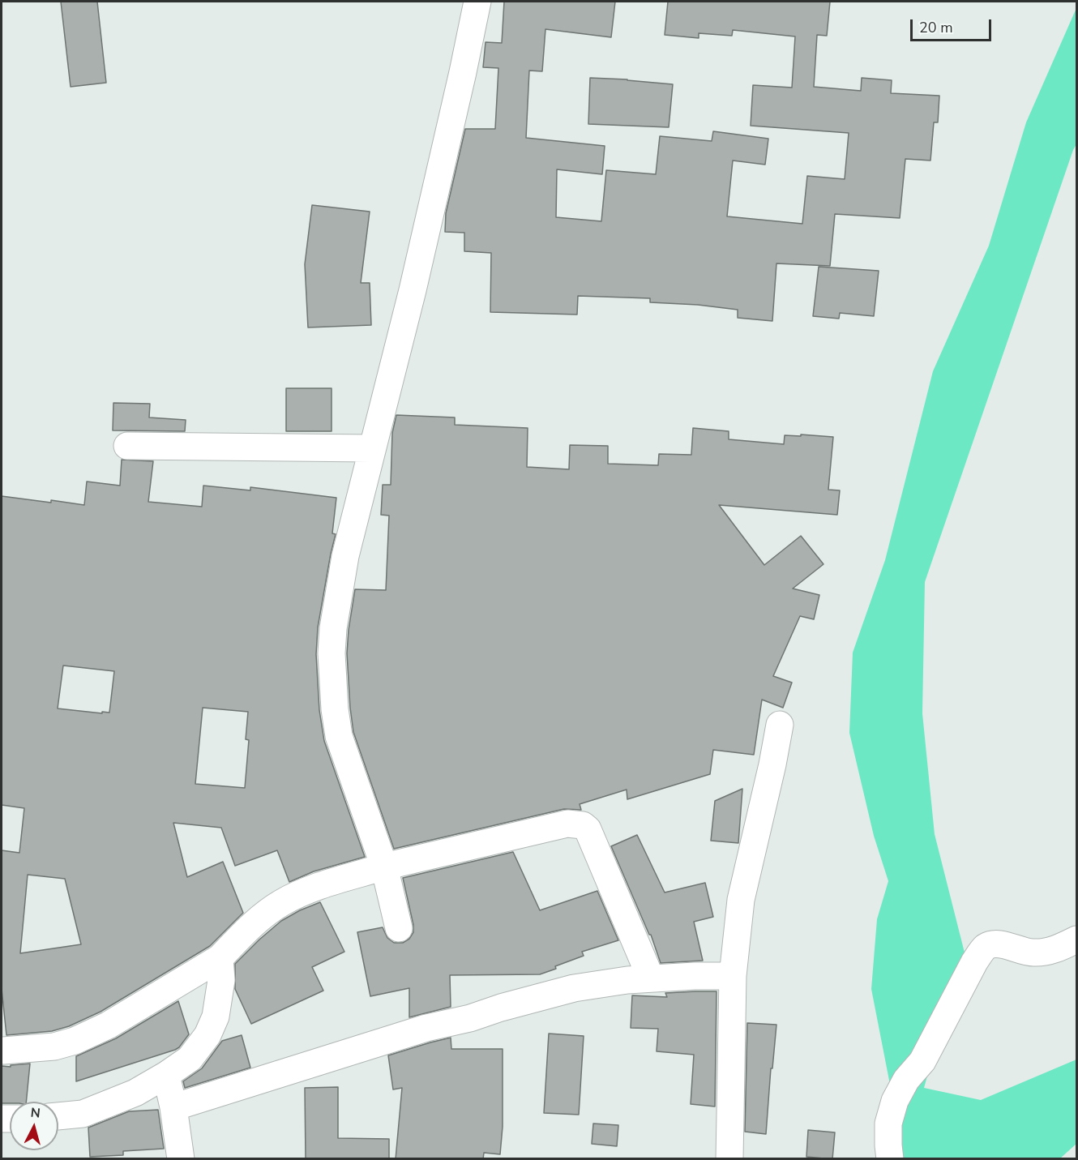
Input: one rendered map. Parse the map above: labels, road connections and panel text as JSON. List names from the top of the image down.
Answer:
{
  "scale_bar": "20 m",
  "north": "top"
}
